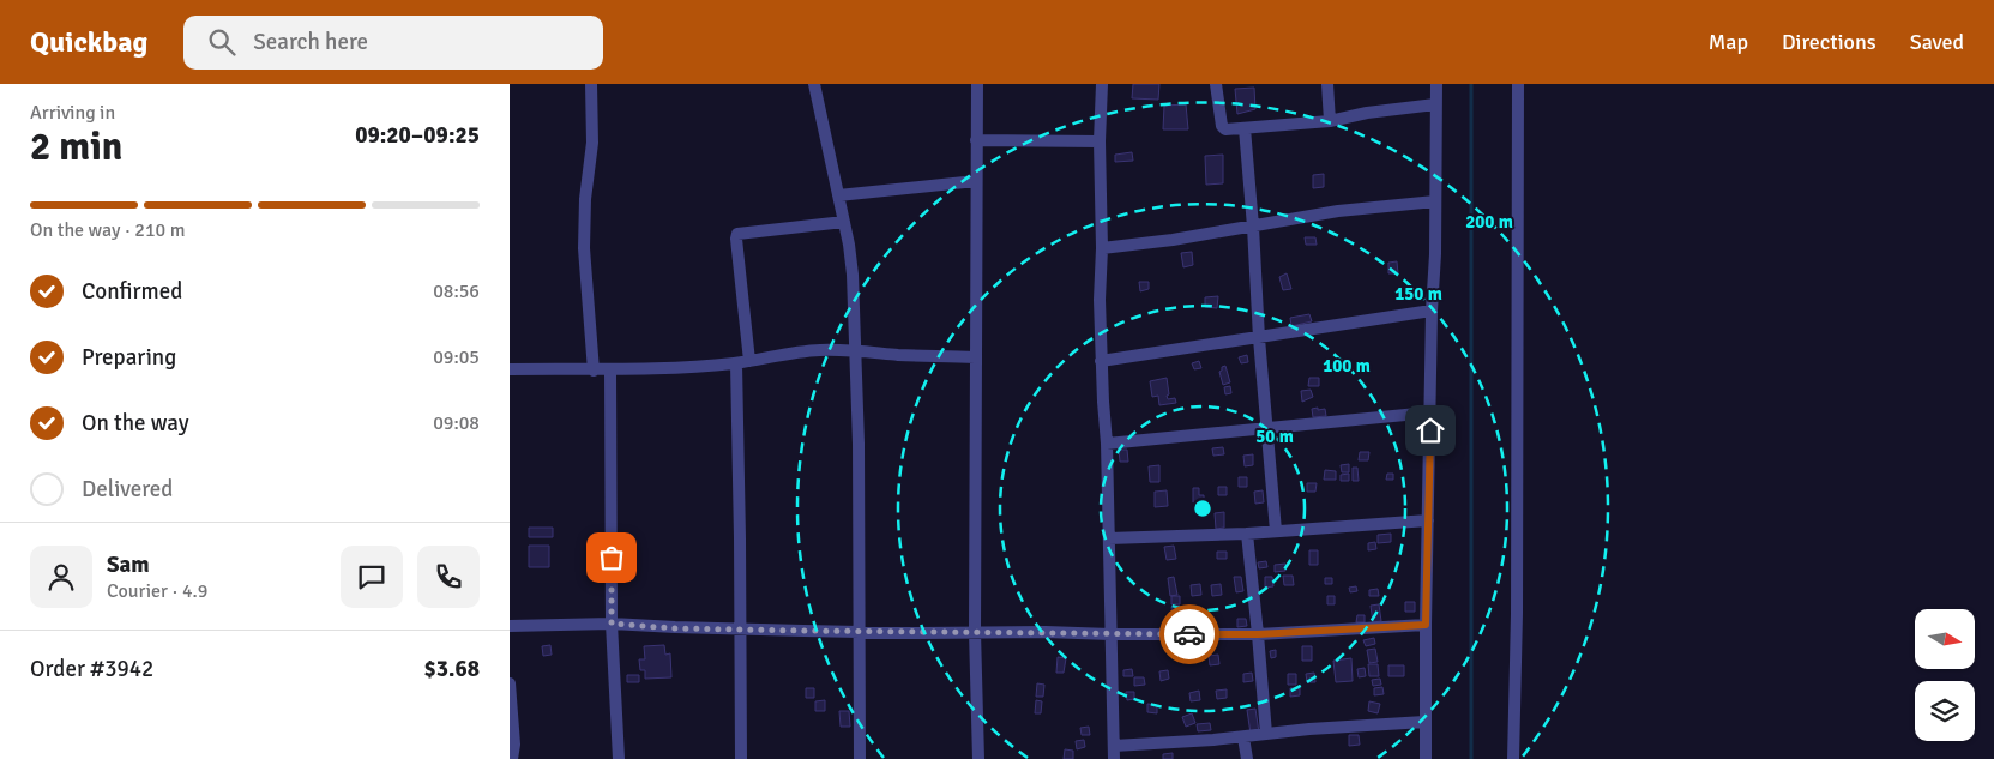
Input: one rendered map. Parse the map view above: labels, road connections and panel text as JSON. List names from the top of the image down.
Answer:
{
  "north": "right",
  "page": {
    "header": "Quickbag",
    "search": "Search here",
    "nav": ["Map", "Directions", "Saved"],
    "heading": ["2 min", "Arriving in", "09:20–09:25"],
    "panel": [
      "Sam",
      "Courier · 4.9",
      "Order #3942",
      "$3.68"
    ],
    "bar": "On the way · 210 m",
    "list": [
      ["Confirmed", "08:56"],
      ["Preparing", "09:05"],
      ["On the way", "09:08"],
      "Delivered"
    ]
  },
  "rings": [
    "200 m",
    "150 m",
    "100 m",
    "50 m"
  ]
}
